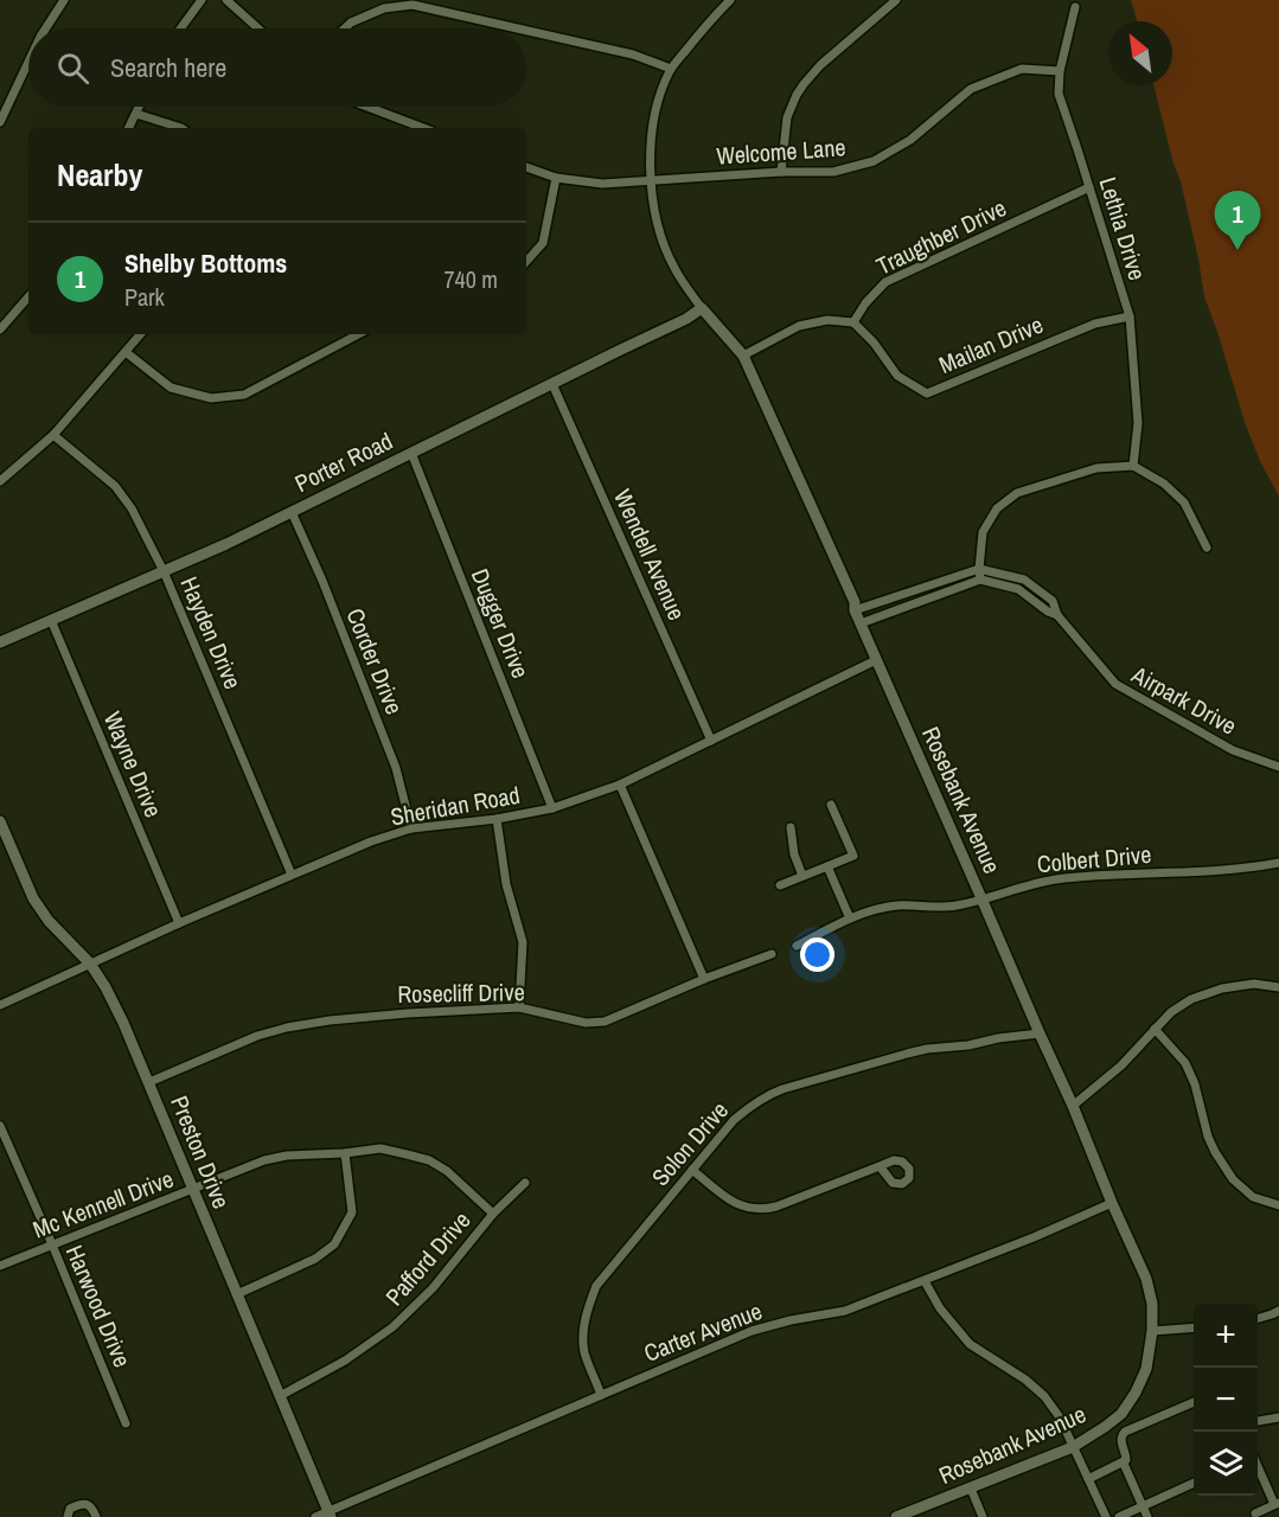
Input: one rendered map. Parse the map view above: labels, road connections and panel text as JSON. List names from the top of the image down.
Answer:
{
  "streets": {
    "street": [
      "Welcome Lane",
      "Lethia Drive",
      "Traughber Drive",
      "Mailan Drive",
      "Porter Road",
      "Wendell Avenue",
      "Dugger Drive",
      "Hayden Drive",
      "Corder Drive",
      "Airpark Drive",
      "Wayne Drive",
      "Rosebank Avenue",
      "Sheridan Road",
      "Colbert Drive",
      "Rosecliff Drive",
      "Solon Drive",
      "Preston Drive",
      "Mc Kennell Drive",
      "Pafford Drive",
      "Harwood Drive",
      "Carter Avenue"
    ]
  },
  "crossings": [
    ["Welcome Lane", "Lethia Drive"],
    ["Welcome Lane", "Rosebank Avenue"],
    ["Lethia Drive", "Traughber Drive"],
    ["Lethia Drive", "Mailan Drive"],
    ["Traughber Drive", "Mailan Drive"],
    ["Porter Road", "Wendell Avenue"],
    ["Porter Road", "Dugger Drive"],
    ["Porter Road", "Hayden Drive"],
    ["Porter Road", "Corder Drive"],
    ["Porter Road", "Wayne Drive"],
    ["Porter Road", "Rosebank Avenue"],
    ["Wendell Avenue", "Sheridan Road"],
    ["Dugger Drive", "Sheridan Road"],
    ["Hayden Drive", "Sheridan Road"],
    ["Corder Drive", "Sheridan Road"],
    ["Wayne Drive", "Sheridan Road"],
    ["Rosebank Avenue", "Sheridan Road"],
    ["Rosebank Avenue", "Colbert Drive"],
    ["Rosebank Avenue", "Solon Drive"],
    ["Rosebank Avenue", "Carter Avenue"],
    ["Sheridan Road", "Preston Drive"],
    ["Rosecliff Drive", "Preston Drive"],
    ["Solon Drive", "Carter Avenue"],
    ["Preston Drive", "Mc Kennell Drive"],
    ["Preston Drive", "Pafford Drive"],
    ["Preston Drive", "Carter Avenue"],
    ["Mc Kennell Drive", "Pafford Drive"],
    ["Mc Kennell Drive", "Harwood Drive"]
  ],
  "north": "top left",
  "page": {
    "search": "Search here",
    "heading": "Nearby",
    "pins": "1",
    "list": [
      {
        "mark": "1",
        "name": "Shelby Bottoms",
        "note": "Park",
        "value": "740 m"
      }
    ],
    "map_buttons": ["+", "−"]
  }
}
